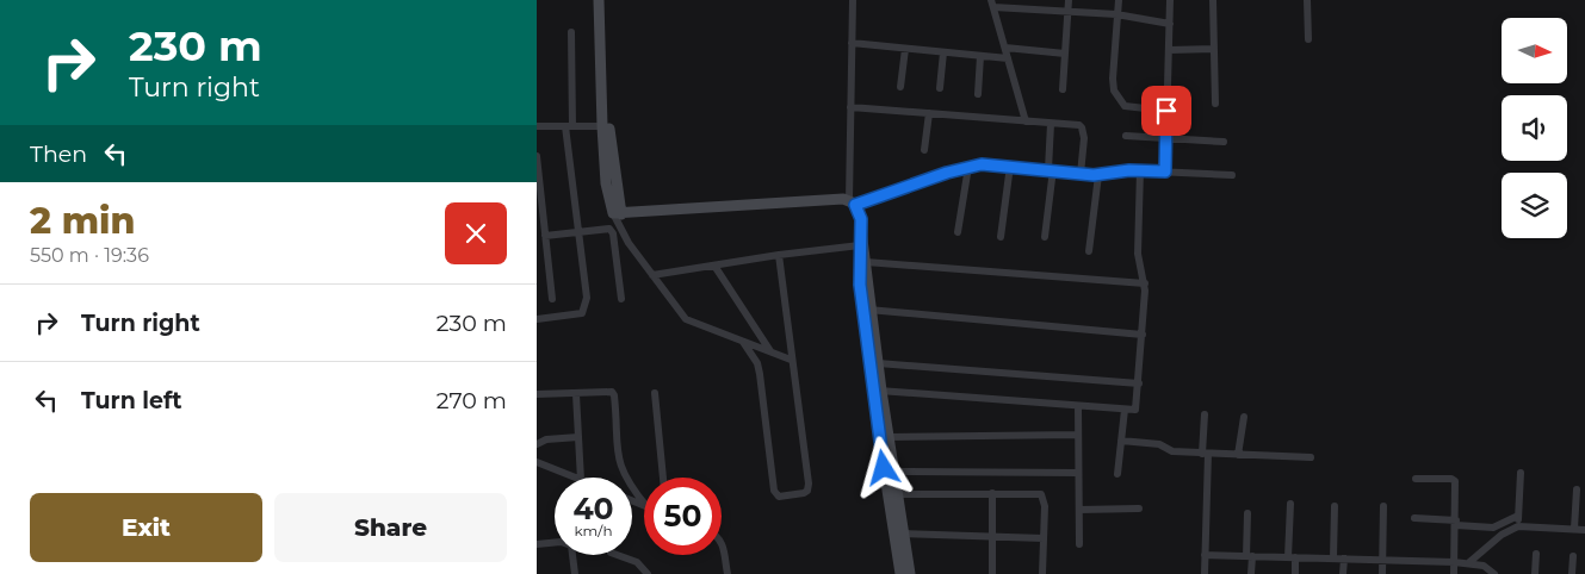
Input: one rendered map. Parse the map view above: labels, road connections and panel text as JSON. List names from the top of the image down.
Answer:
{
  "north": "right",
  "page": {
    "turn": ["230 m", "Turn right"],
    "then": "Then",
    "heading": ["2 min", "550 m · 19:36"],
    "list": [
      {
        "name": "Turn right",
        "value": "230 m"
      },
      {
        "name": "Turn left",
        "value": "270 m"
      }
    ],
    "speed": "40 km/h",
    "limit": "50",
    "buttons": ["Exit", "Share"]
  }
}
